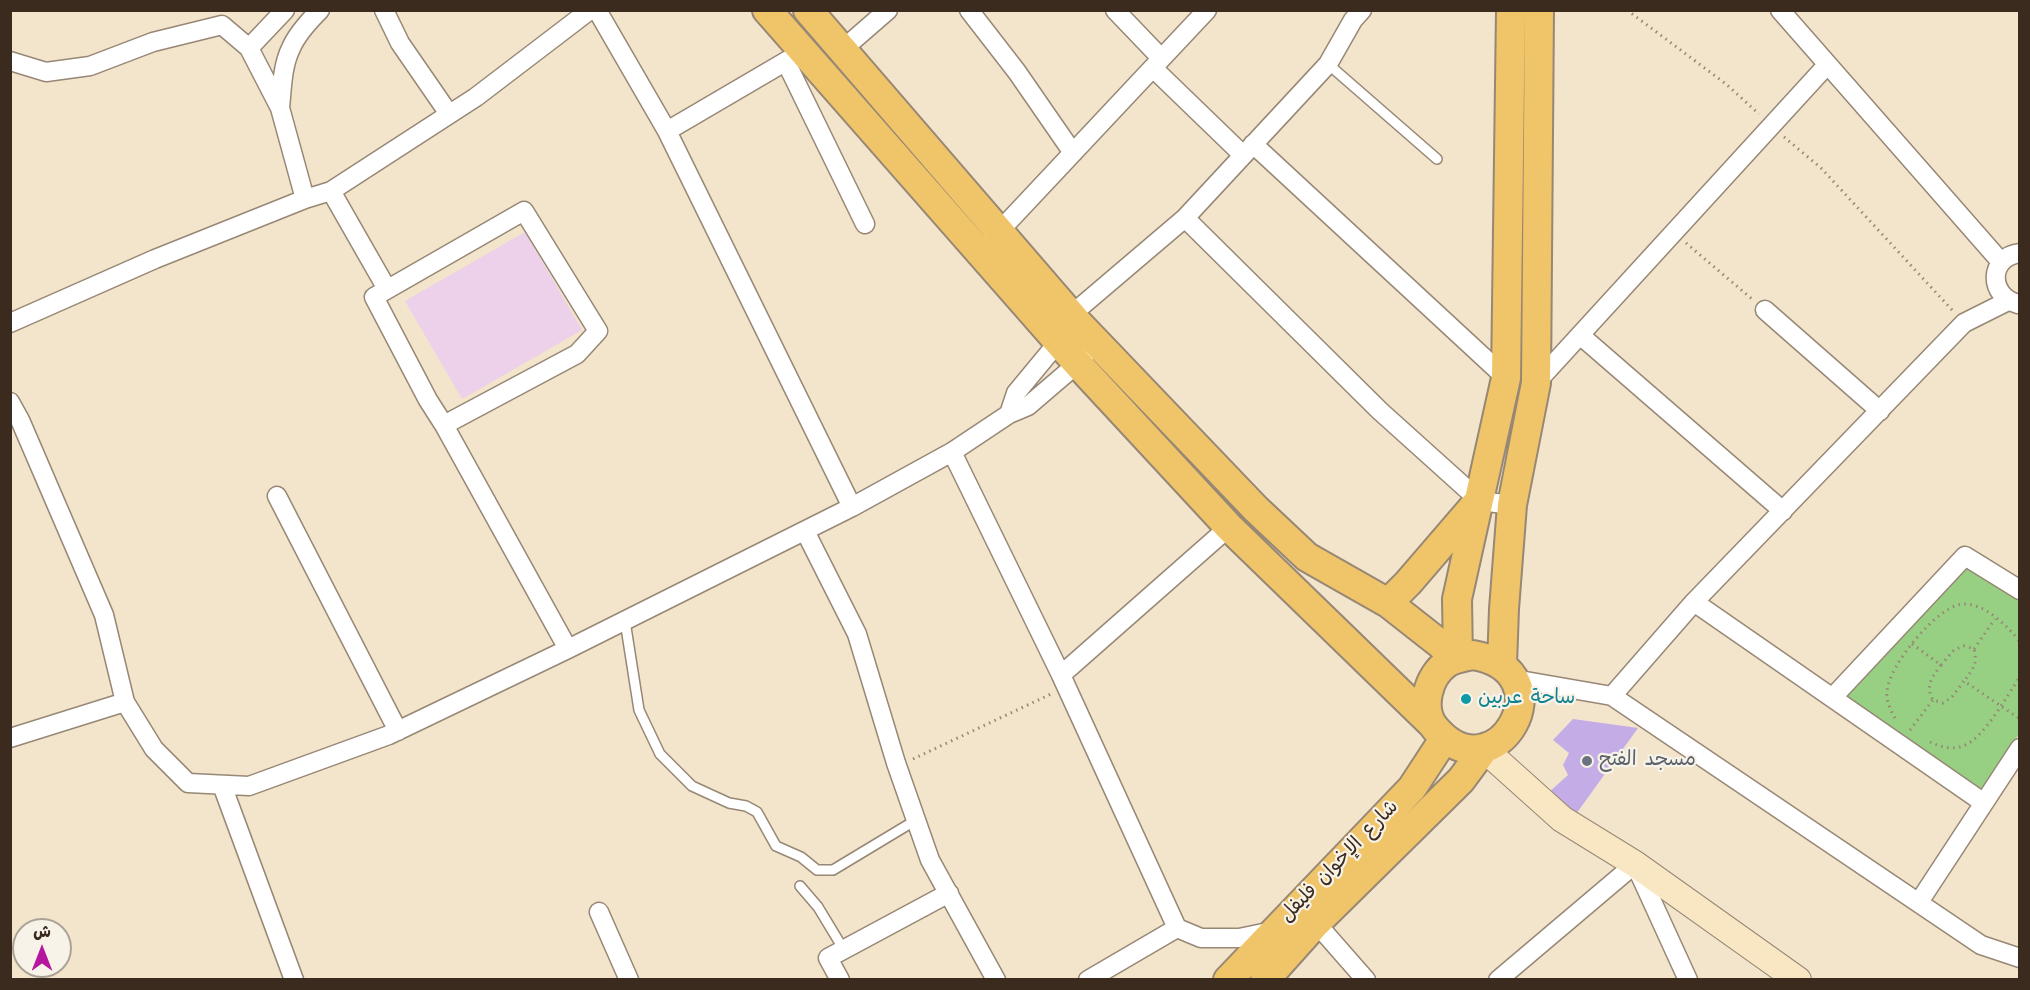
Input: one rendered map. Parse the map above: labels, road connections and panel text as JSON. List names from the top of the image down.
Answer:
{
  "streets": {
    "main road": ["شارع الإخوان فليفل"]
  },
  "places": ["ساحة عربين", "مسجد الفتح"],
  "north": "top"
}
